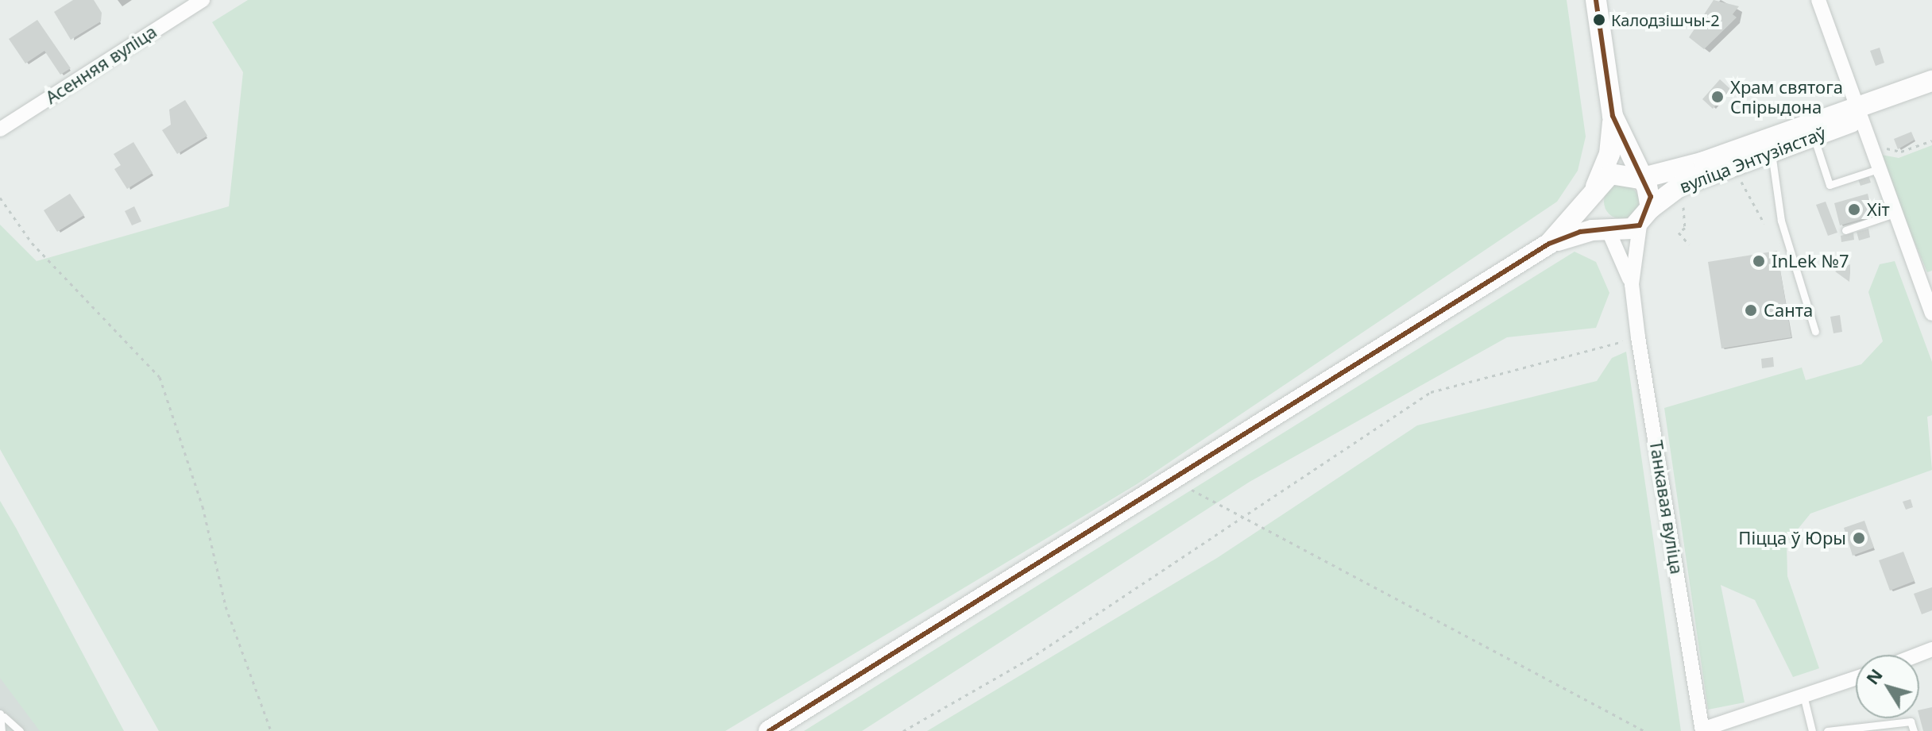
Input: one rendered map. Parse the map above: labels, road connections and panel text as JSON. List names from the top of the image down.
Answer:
{
  "streets": {
    "main road": ["вуліца Энтузіястаў"],
    "street": ["Асенняя вуліца", "Танкавая вуліца"]
  },
  "crossings": [
    ["вуліца Энтузіястаў", "Танкавая вуліца"]
  ],
  "places": [
    "Калодзішчы-2",
    "Храм святога Спірыдона",
    "Хіт",
    "InLek №7",
    "Санта",
    "Піцца ў Юры"
  ],
  "north": "top left"
}
